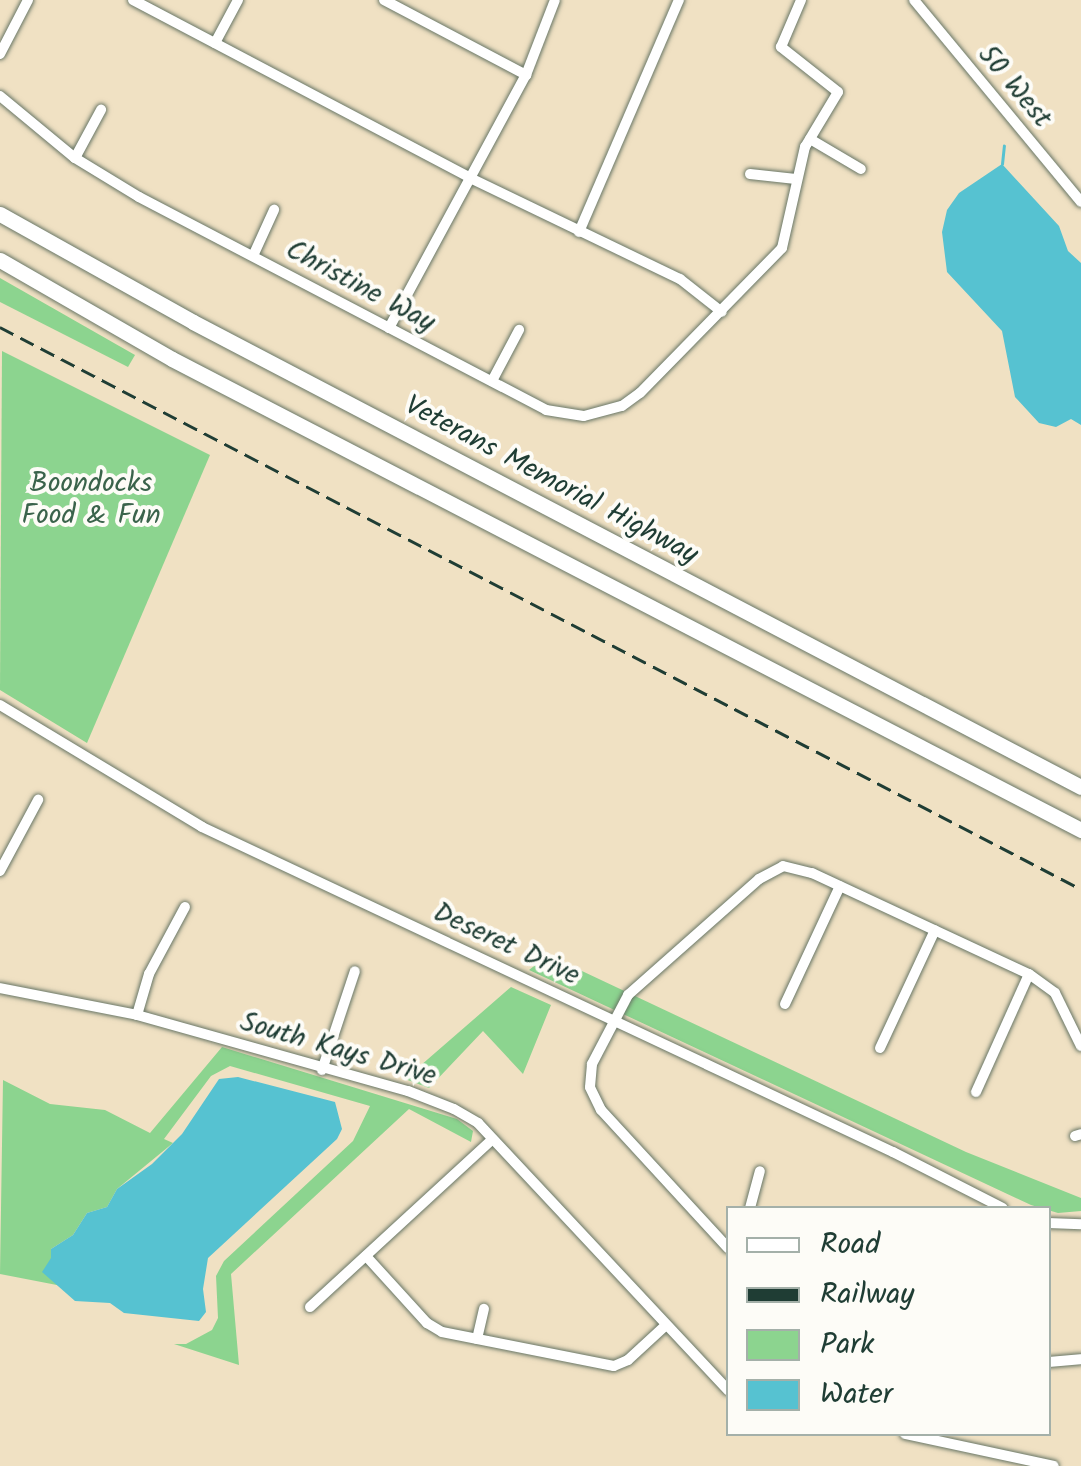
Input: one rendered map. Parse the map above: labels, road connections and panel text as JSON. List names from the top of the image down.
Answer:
{
  "streets": {
    "highway": ["Veterans Memorial Highway"],
    "street": [
      "50 West",
      "Christine Way",
      "Deseret Drive",
      "South Kays Drive"
    ]
  },
  "parks": ["Boondocks Food & Fun"],
  "legend": [
    "Road",
    "Railway",
    "Park",
    "Water"
  ]
}
